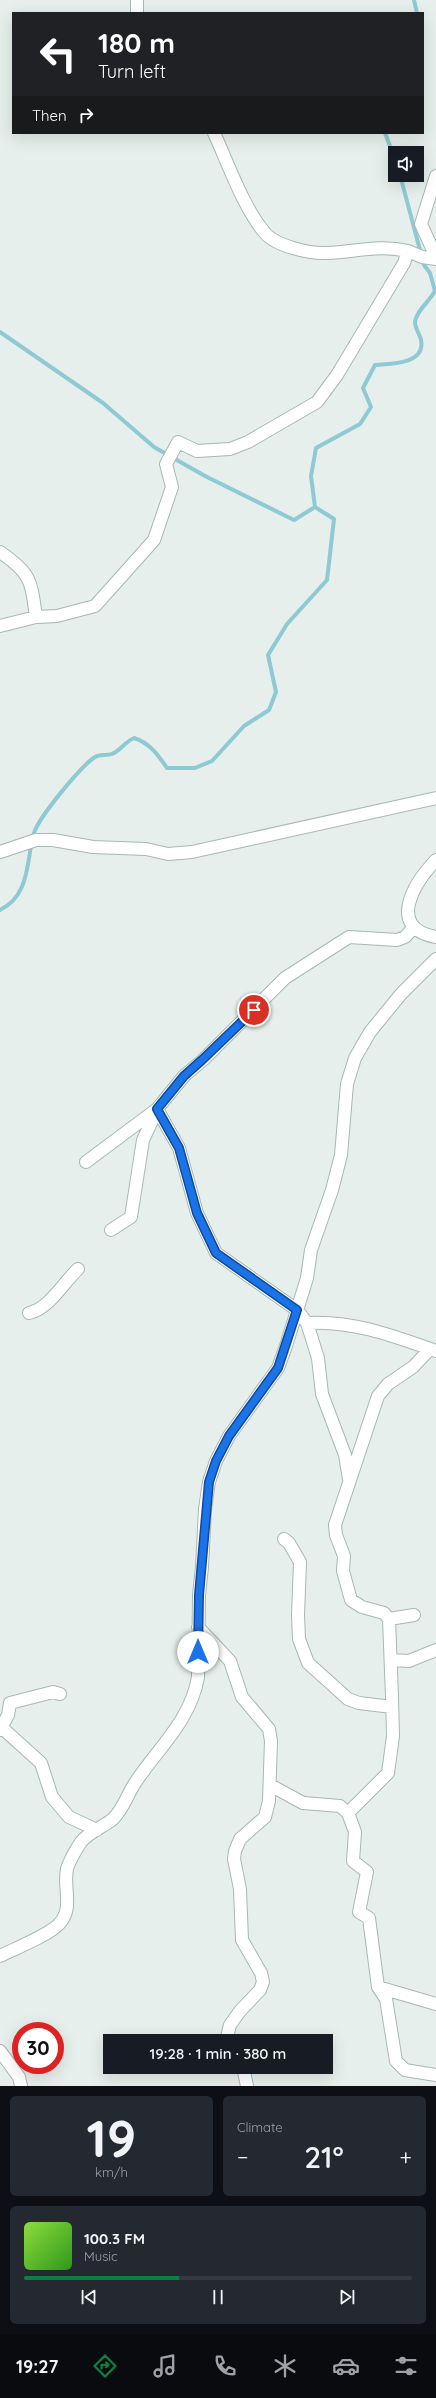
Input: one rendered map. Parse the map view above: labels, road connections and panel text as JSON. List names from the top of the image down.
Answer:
{
  "page": {
    "turn": ["180 m", "Turn left"],
    "then": "Then",
    "limit": "30",
    "trip": "19:28 · 1 min · 380 m",
    "tile": [
      ["19", "km/h"],
      "Climate"
    ],
    "heat": ["−", "21°", "+"],
    "song": ["100.3 FM", "Music"],
    "tabs": "19:27"
  }
}
